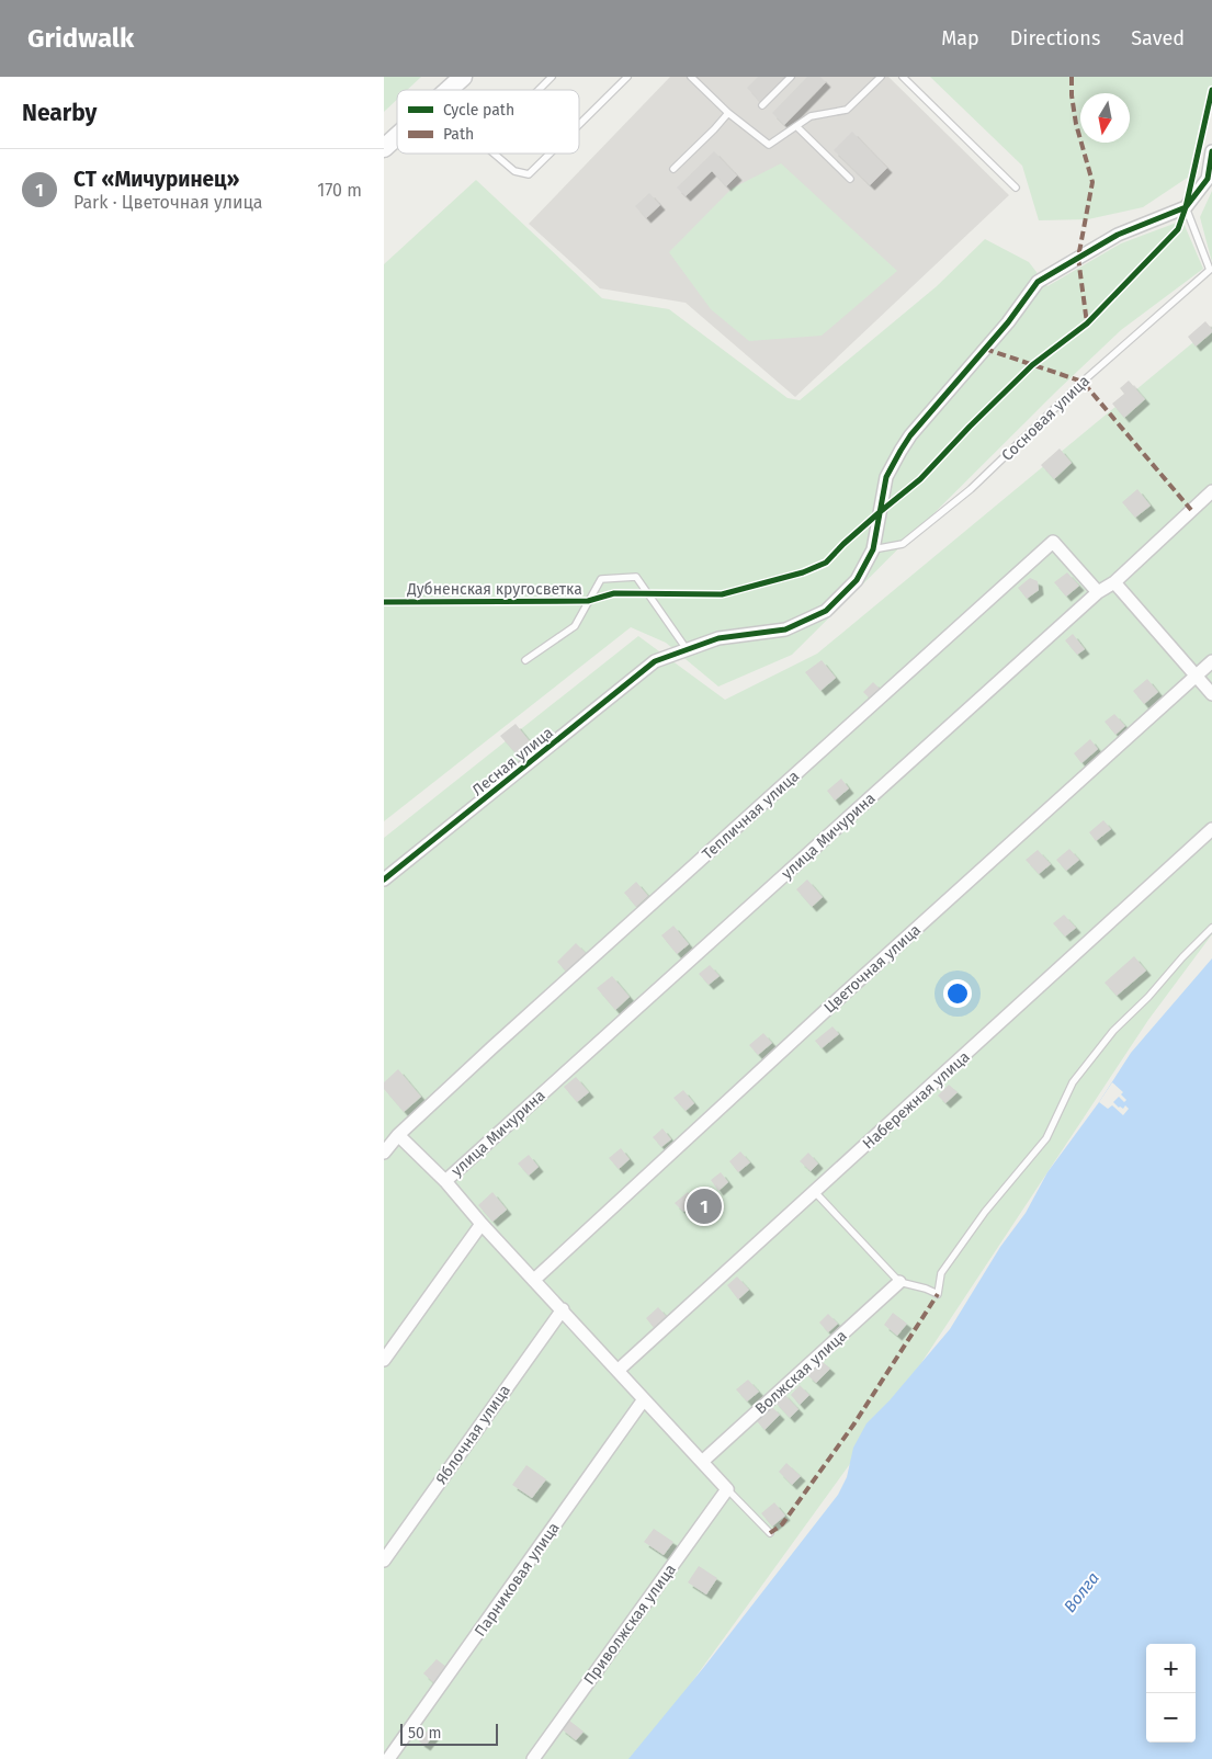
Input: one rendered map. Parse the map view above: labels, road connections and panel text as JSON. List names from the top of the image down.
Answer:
{
  "streets": {
    "street": [
      "Лесная улица",
      "Тепличная улица",
      "улица Мичурина",
      "Цветочная улица",
      "Набережная улица",
      "Волжская улица",
      "Яблочная улица",
      "Парниковая улица",
      "Приволжская улица"
    ],
    "lane": ["Сосновая улица"],
    "cycle path": ["Дубненская кругосветка"]
  },
  "crossings": [
    ["Сосновая улица", "Лесная улица"],
    ["Тепличная улица", "улица Мичурина"]
  ],
  "water": ["Волга"],
  "legend": ["Cycle path", "Path"],
  "scale_bar": "50 m",
  "north": "bottom",
  "page": {
    "header": "Gridwalk",
    "nav": ["Map", "Directions", "Saved"],
    "heading": "Nearby",
    "list": [
      {
        "mark": "1",
        "name": "СТ «Мичуринец»",
        "note": "Park · Цветочная улица",
        "value": "170 m"
      }
    ],
    "pins": "1",
    "map_buttons": ["+", "−"],
    "scale": "50 m"
  }
}
